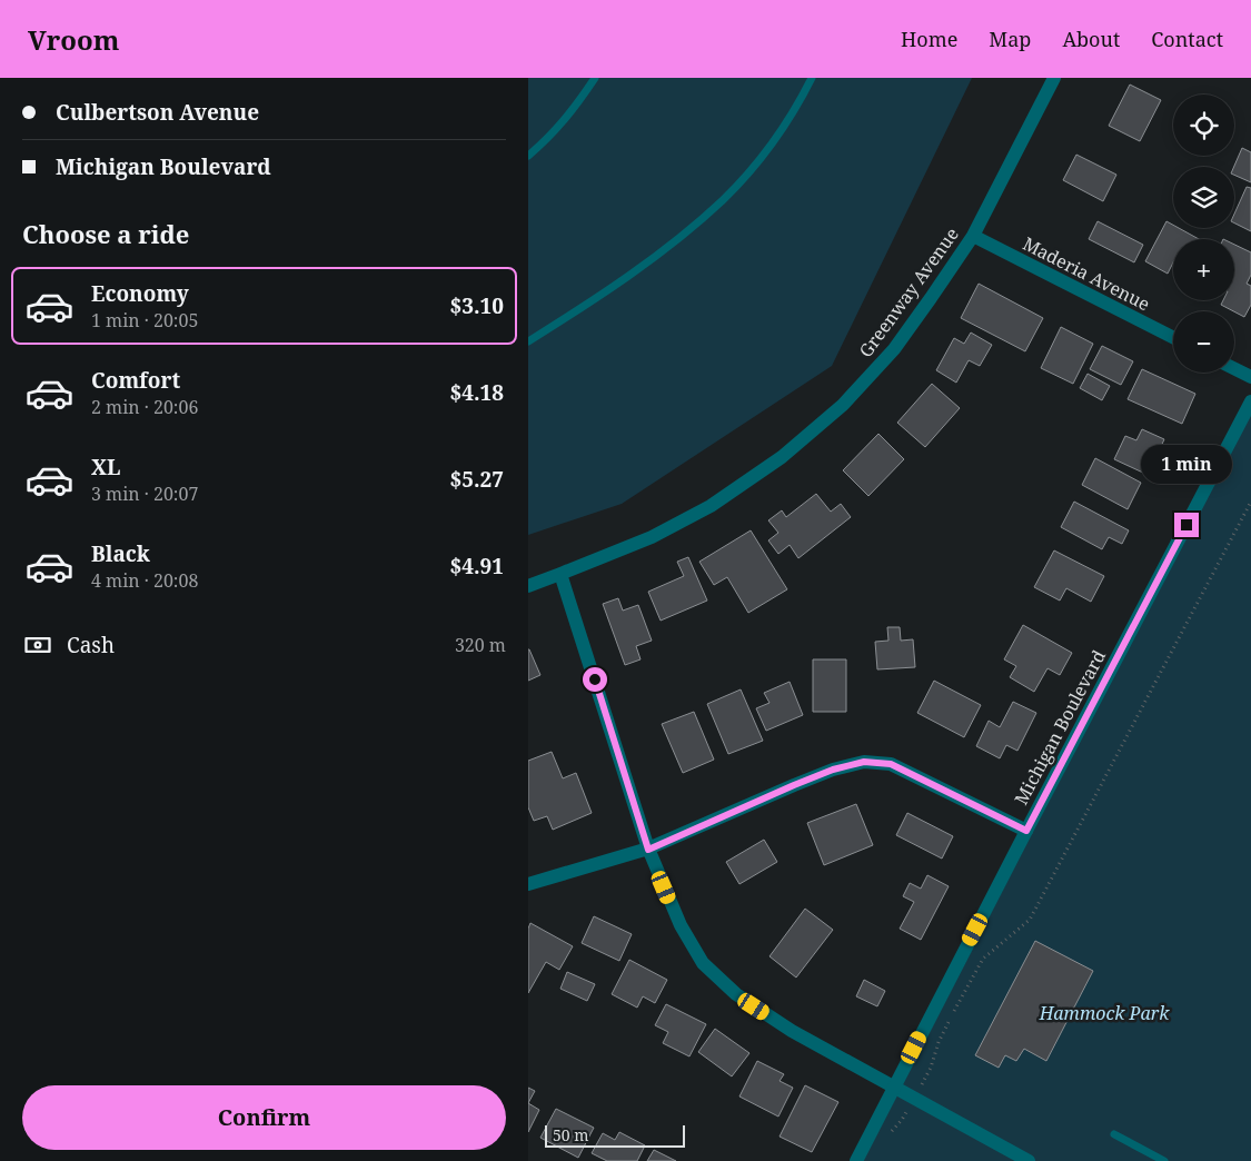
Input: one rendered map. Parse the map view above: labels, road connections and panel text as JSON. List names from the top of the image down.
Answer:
{
  "streets": {
    "street": ["Maderia Avenue", "Greenway Avenue", "Michigan Boulevard"]
  },
  "crossings": [
    ["Maderia Avenue", "Greenway Avenue"]
  ],
  "parks": ["Hammock Park"],
  "scale_bar": "50 m",
  "page": {
    "header": "Vroom",
    "nav": [
      "Home",
      "Map",
      "About",
      "Contact"
    ],
    "banner": ["Culbertson Avenue", "Michigan Boulevard"],
    "map_buttons": ["+", "−"],
    "heading": "Choose a ride",
    "list": [
      {
        "name": "Economy",
        "note": "1 min · 20:05",
        "value": "$3.10"
      },
      {
        "name": "Comfort",
        "note": "2 min · 20:06",
        "value": "$4.18"
      },
      {
        "name": "XL",
        "note": "3 min · 20:07",
        "value": "$5.27"
      },
      {
        "name": "Black",
        "note": "4 min · 20:08",
        "value": "$4.91"
      }
    ],
    "bubble": "1 min",
    "pay": ["Cash", "320 m"],
    "buttons": "Confirm",
    "scale": "50 m"
  }
}
